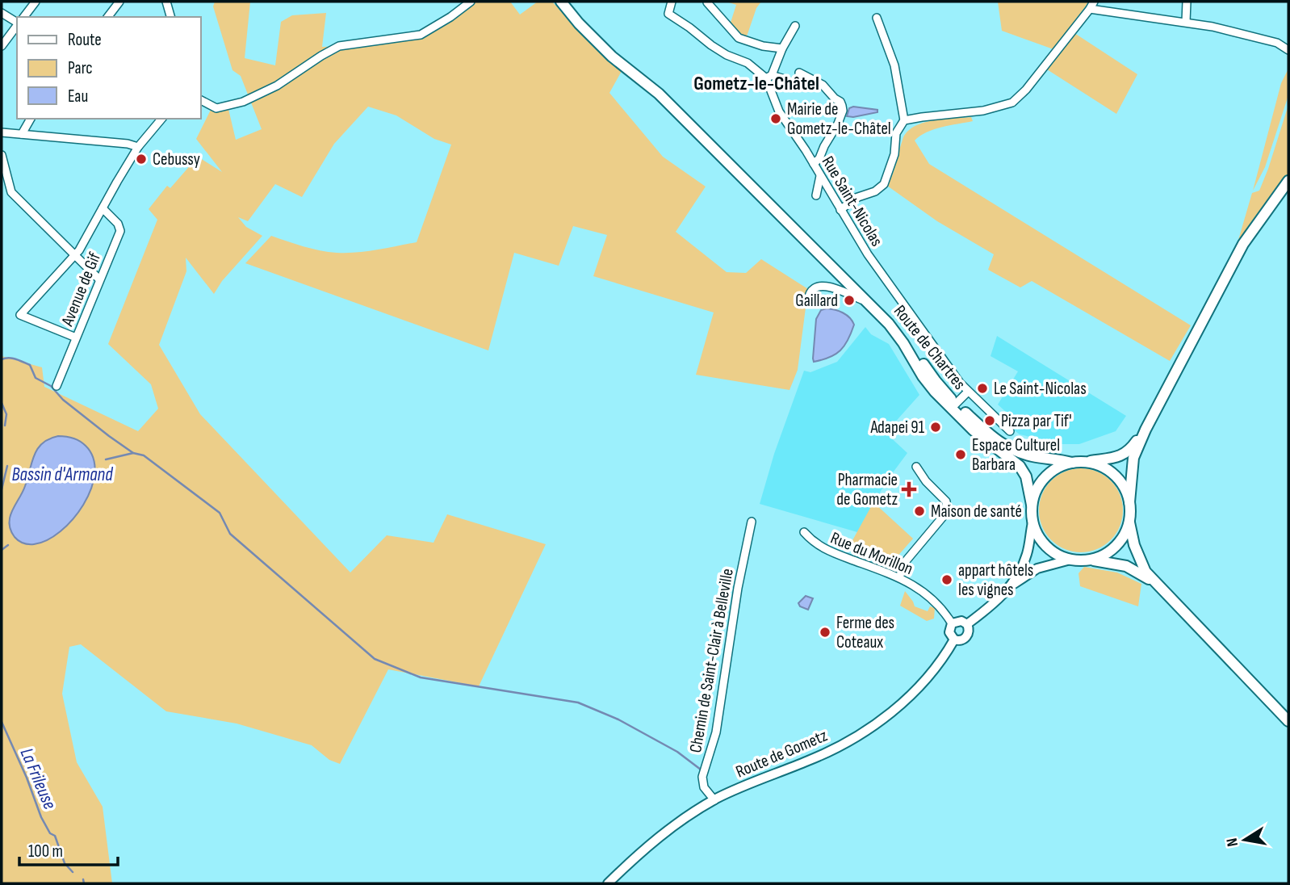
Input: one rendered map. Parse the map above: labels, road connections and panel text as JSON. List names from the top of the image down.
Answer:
{
  "streets": {
    "main road": ["Route de Chartres"],
    "street": [
      "Rue Saint-Nicolas",
      "Avenue de Gif",
      "Rue du Morillon",
      "Chemin de Saint-Clair à Belleville",
      "Route de Gometz"
    ]
  },
  "crossings": [
    ["Rue du Morillon", "Route de Gometz"],
    ["Chemin de Saint-Clair à Belleville", "Route de Gometz"]
  ],
  "districts": ["Gometz-le-Châtel"],
  "water": ["Bassin d'Armand", "La Frileuse"],
  "places": {
    "other": [
      "Mairie de Gometz-le-Châtel",
      "Cebussy",
      "Gaillard",
      "Le Saint-Nicolas",
      "Pizza par Tif'",
      "Adapei 91",
      "Espace Culturel Barbara",
      "Maison de santé",
      "appart hôtels les vignes",
      "Ferme des Coteaux"
    ],
    "health": ["Pharmacie de Gometz"]
  },
  "legend": ["Route", "Parc", "Eau"],
  "scale_bar": "100 m",
  "north": "left"
}
